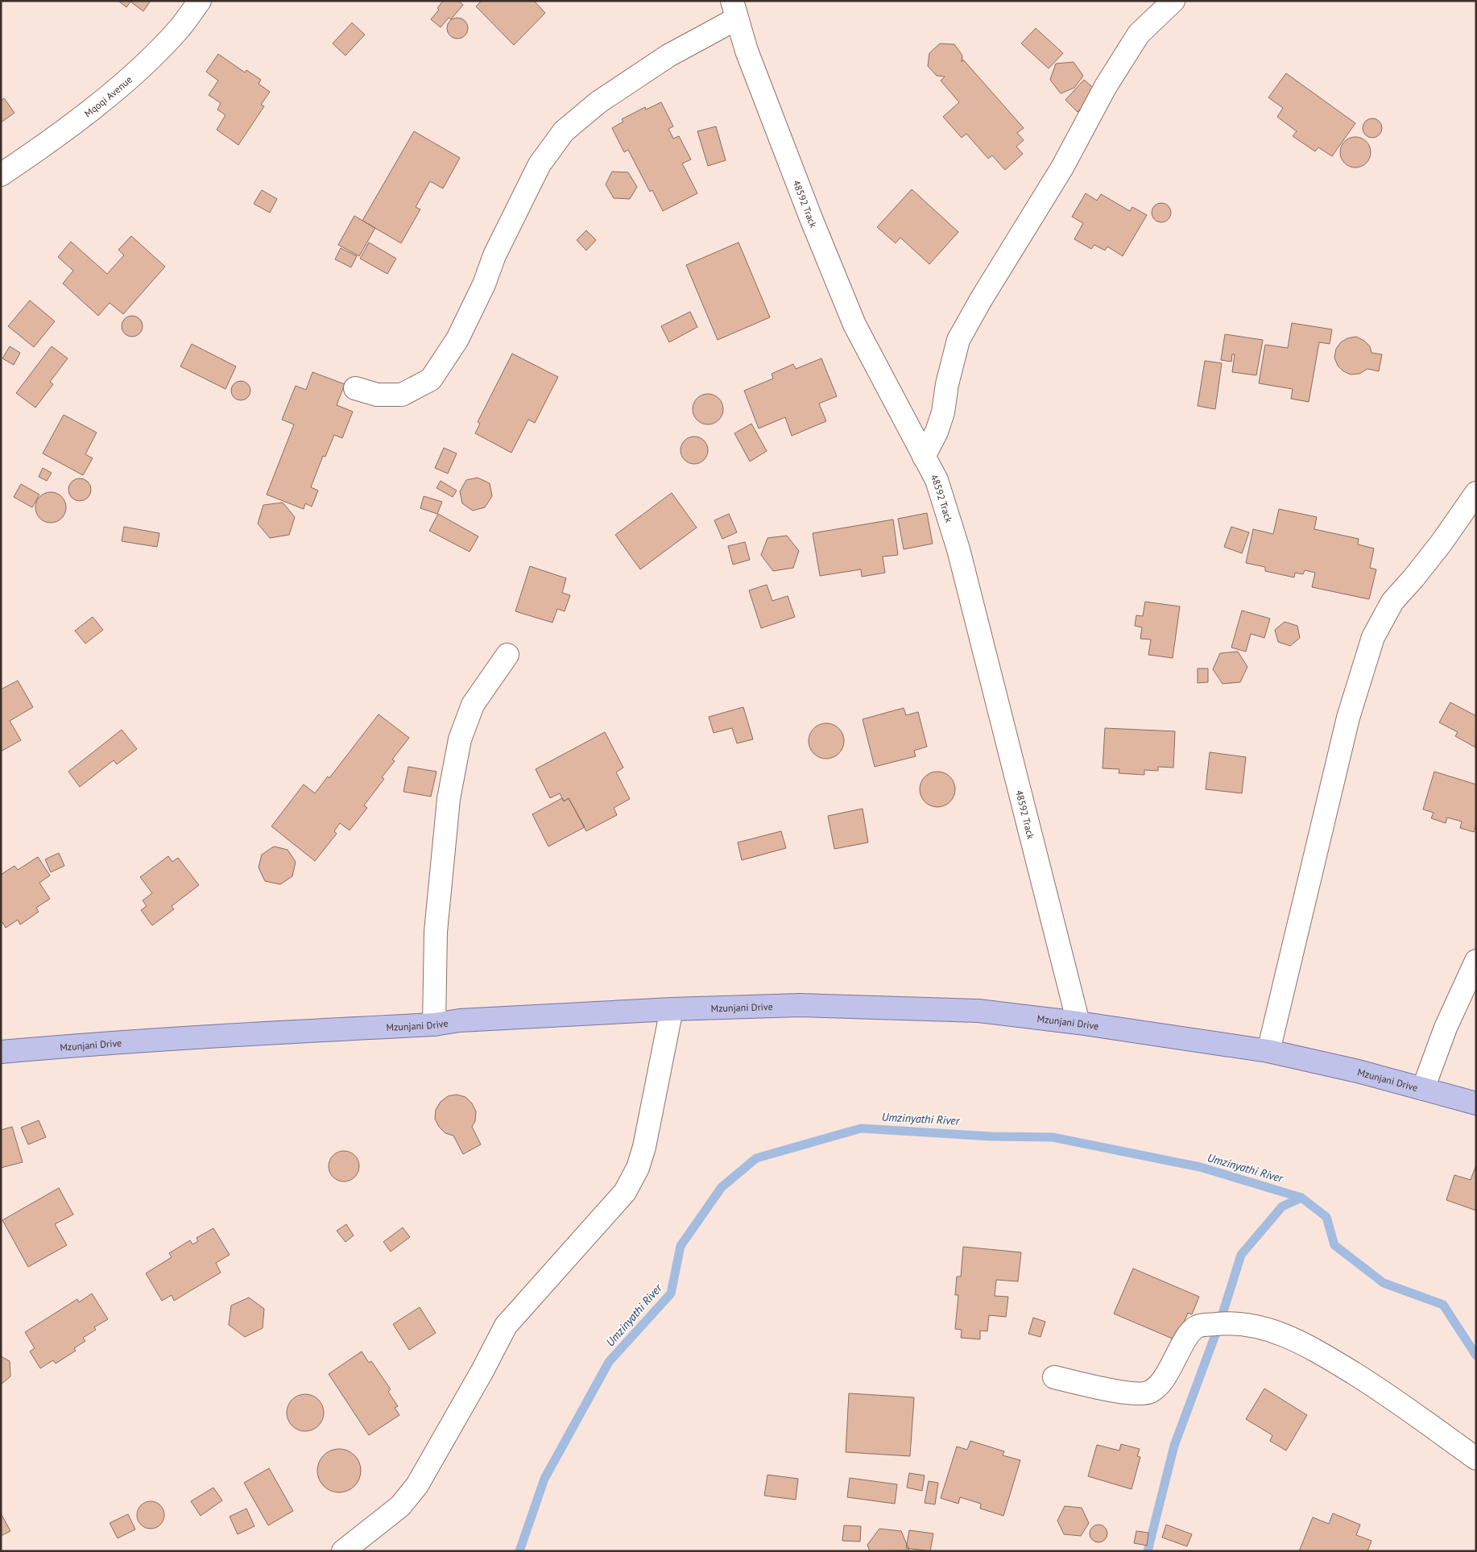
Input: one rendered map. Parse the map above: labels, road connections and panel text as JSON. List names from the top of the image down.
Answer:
{
  "streets": {
    "main road": ["Mzunjani Drive"],
    "street": ["Mqoqi Avenue", "48592 Track"]
  },
  "crossings": [
    ["48592 Track", "Mzunjani Drive"]
  ],
  "water": ["Umzinyathi River"]
}
